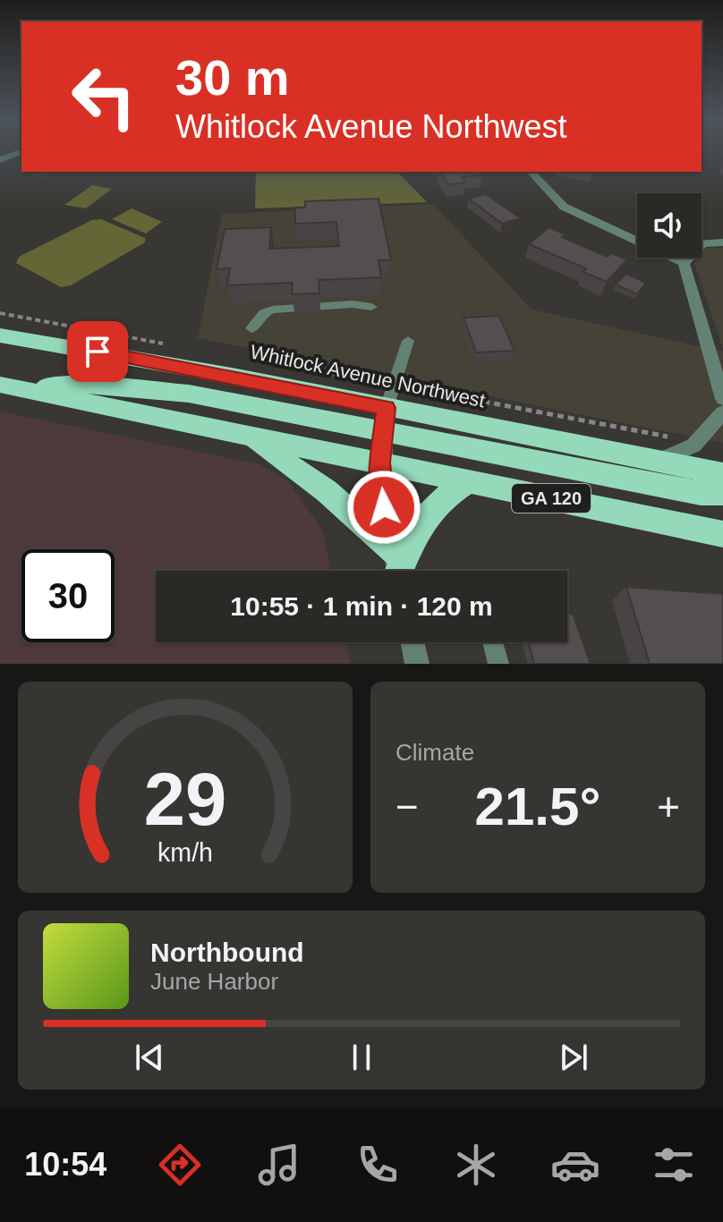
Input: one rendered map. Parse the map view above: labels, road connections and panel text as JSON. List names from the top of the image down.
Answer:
{
  "streets": {
    "highway": ["Whitlock Avenue Northwest", "GA 120"]
  },
  "page": {
    "turn": ["30 m", "Whitlock Avenue Northwest"],
    "limit": "30",
    "trip": "10:55 · 1 min · 120 m",
    "tile": "Climate",
    "heat": ["−", "21.5°", "+"],
    "song": ["Northbound", "June Harbor"],
    "tabs": "10:54",
    "gauge": ["29", "km/h"]
  }
}
